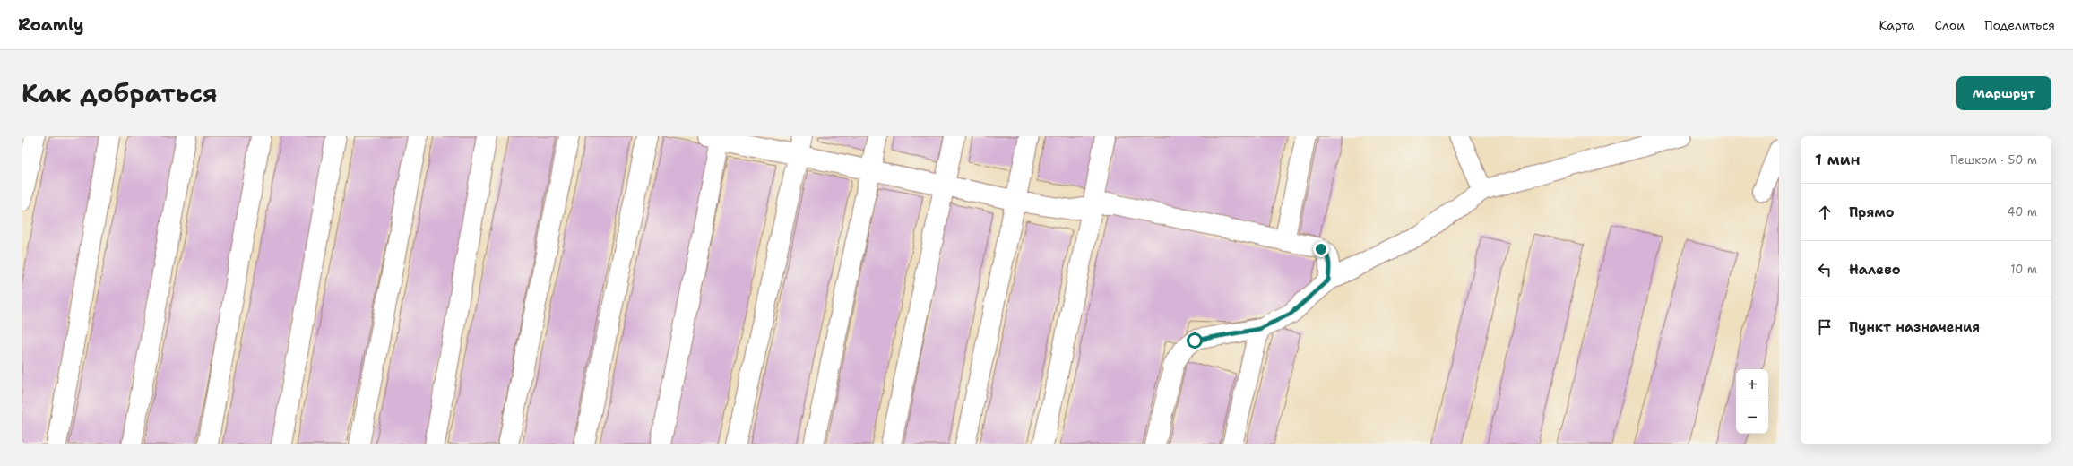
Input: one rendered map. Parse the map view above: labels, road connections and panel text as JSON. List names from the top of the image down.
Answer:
{
  "page": {
    "header": "Roamly",
    "nav": ["Карта", "Слои", "Поделиться"],
    "title": "Как добраться",
    "buttons": "Маршрут",
    "heading": ["1 мин", "Пешком · 50 m"],
    "list": [
      ["Прямо", "40 m"],
      ["Налево", "10 m"],
      "Пункт назначения"
    ],
    "map_buttons": ["+", "−"]
  }
}
